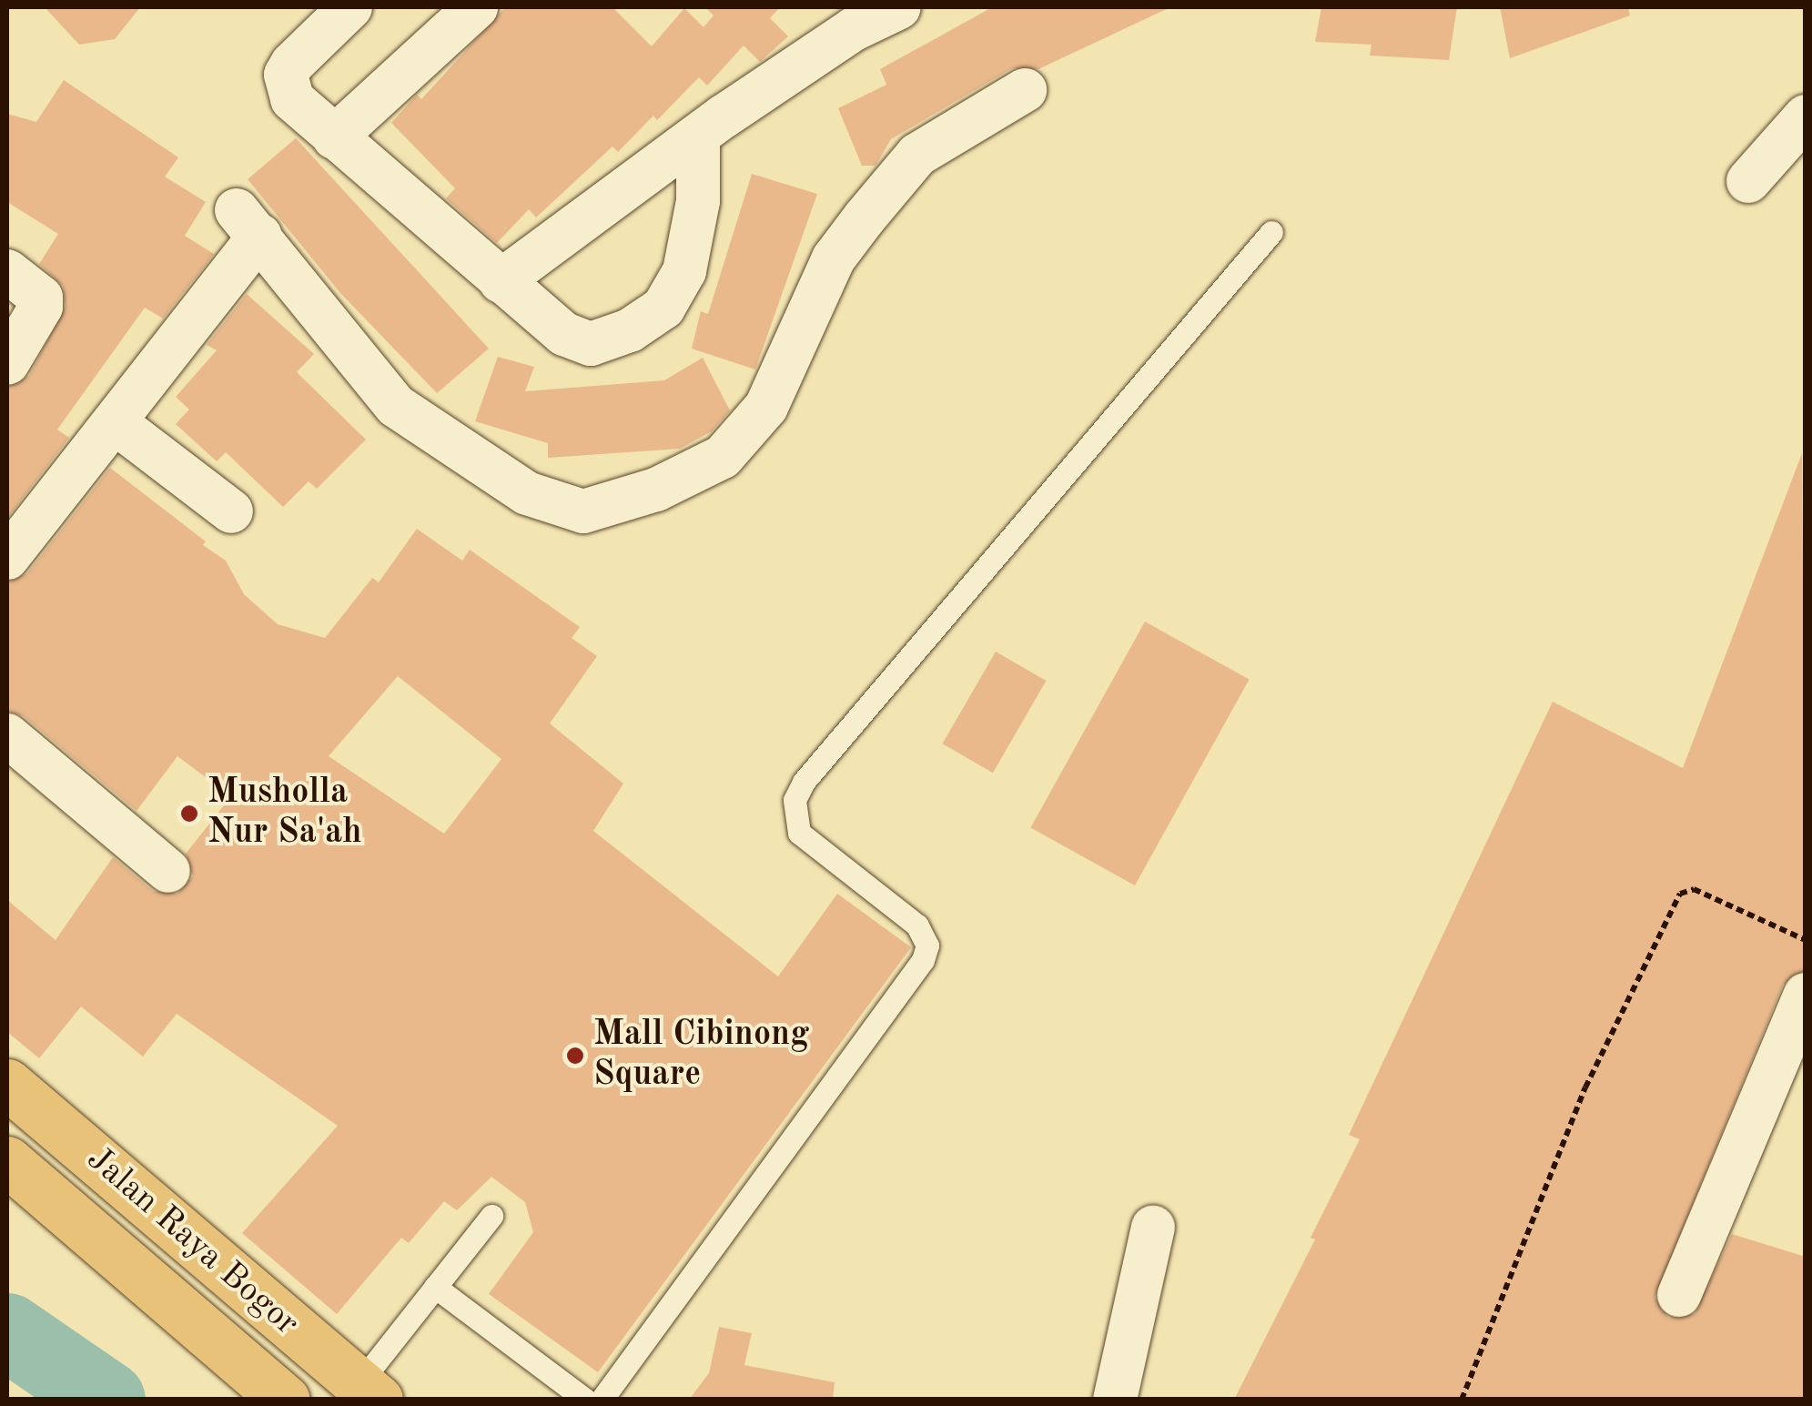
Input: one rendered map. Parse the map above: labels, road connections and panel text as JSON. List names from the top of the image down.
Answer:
{
  "streets": {
    "highway": ["Jalan Raya Bogor"]
  },
  "places": ["Musholla Nur Sa'ah", "Mall Cibinong Square"]
}
